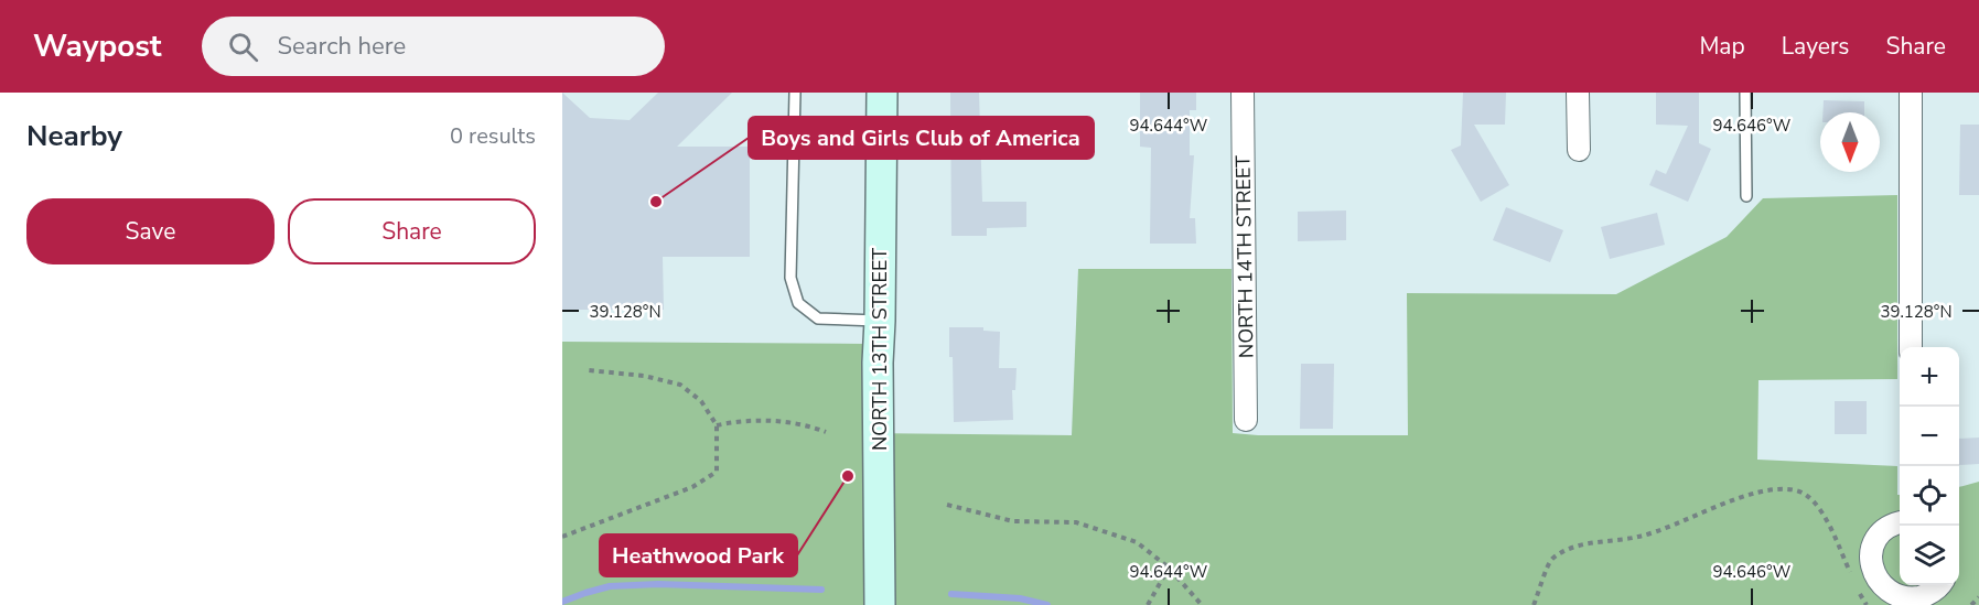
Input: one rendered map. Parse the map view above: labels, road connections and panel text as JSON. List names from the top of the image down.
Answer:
{
  "streets": {
    "street": ["NORTH 14TH STREET", "NORTH 13TH STREET"]
  },
  "places": ["Boys and Girls Club of America", "Heathwood Park"],
  "north": "bottom",
  "page": {
    "header": "Waypost",
    "search": "Search here",
    "nav": ["Map", "Layers", "Share"],
    "heading": ["Nearby", "0 results"],
    "buttons": ["Save", "Share"],
    "map_buttons": ["+", "−"]
  },
  "coordinates": ["94.644°W", "94.646°W", "39.128°N"]
}
